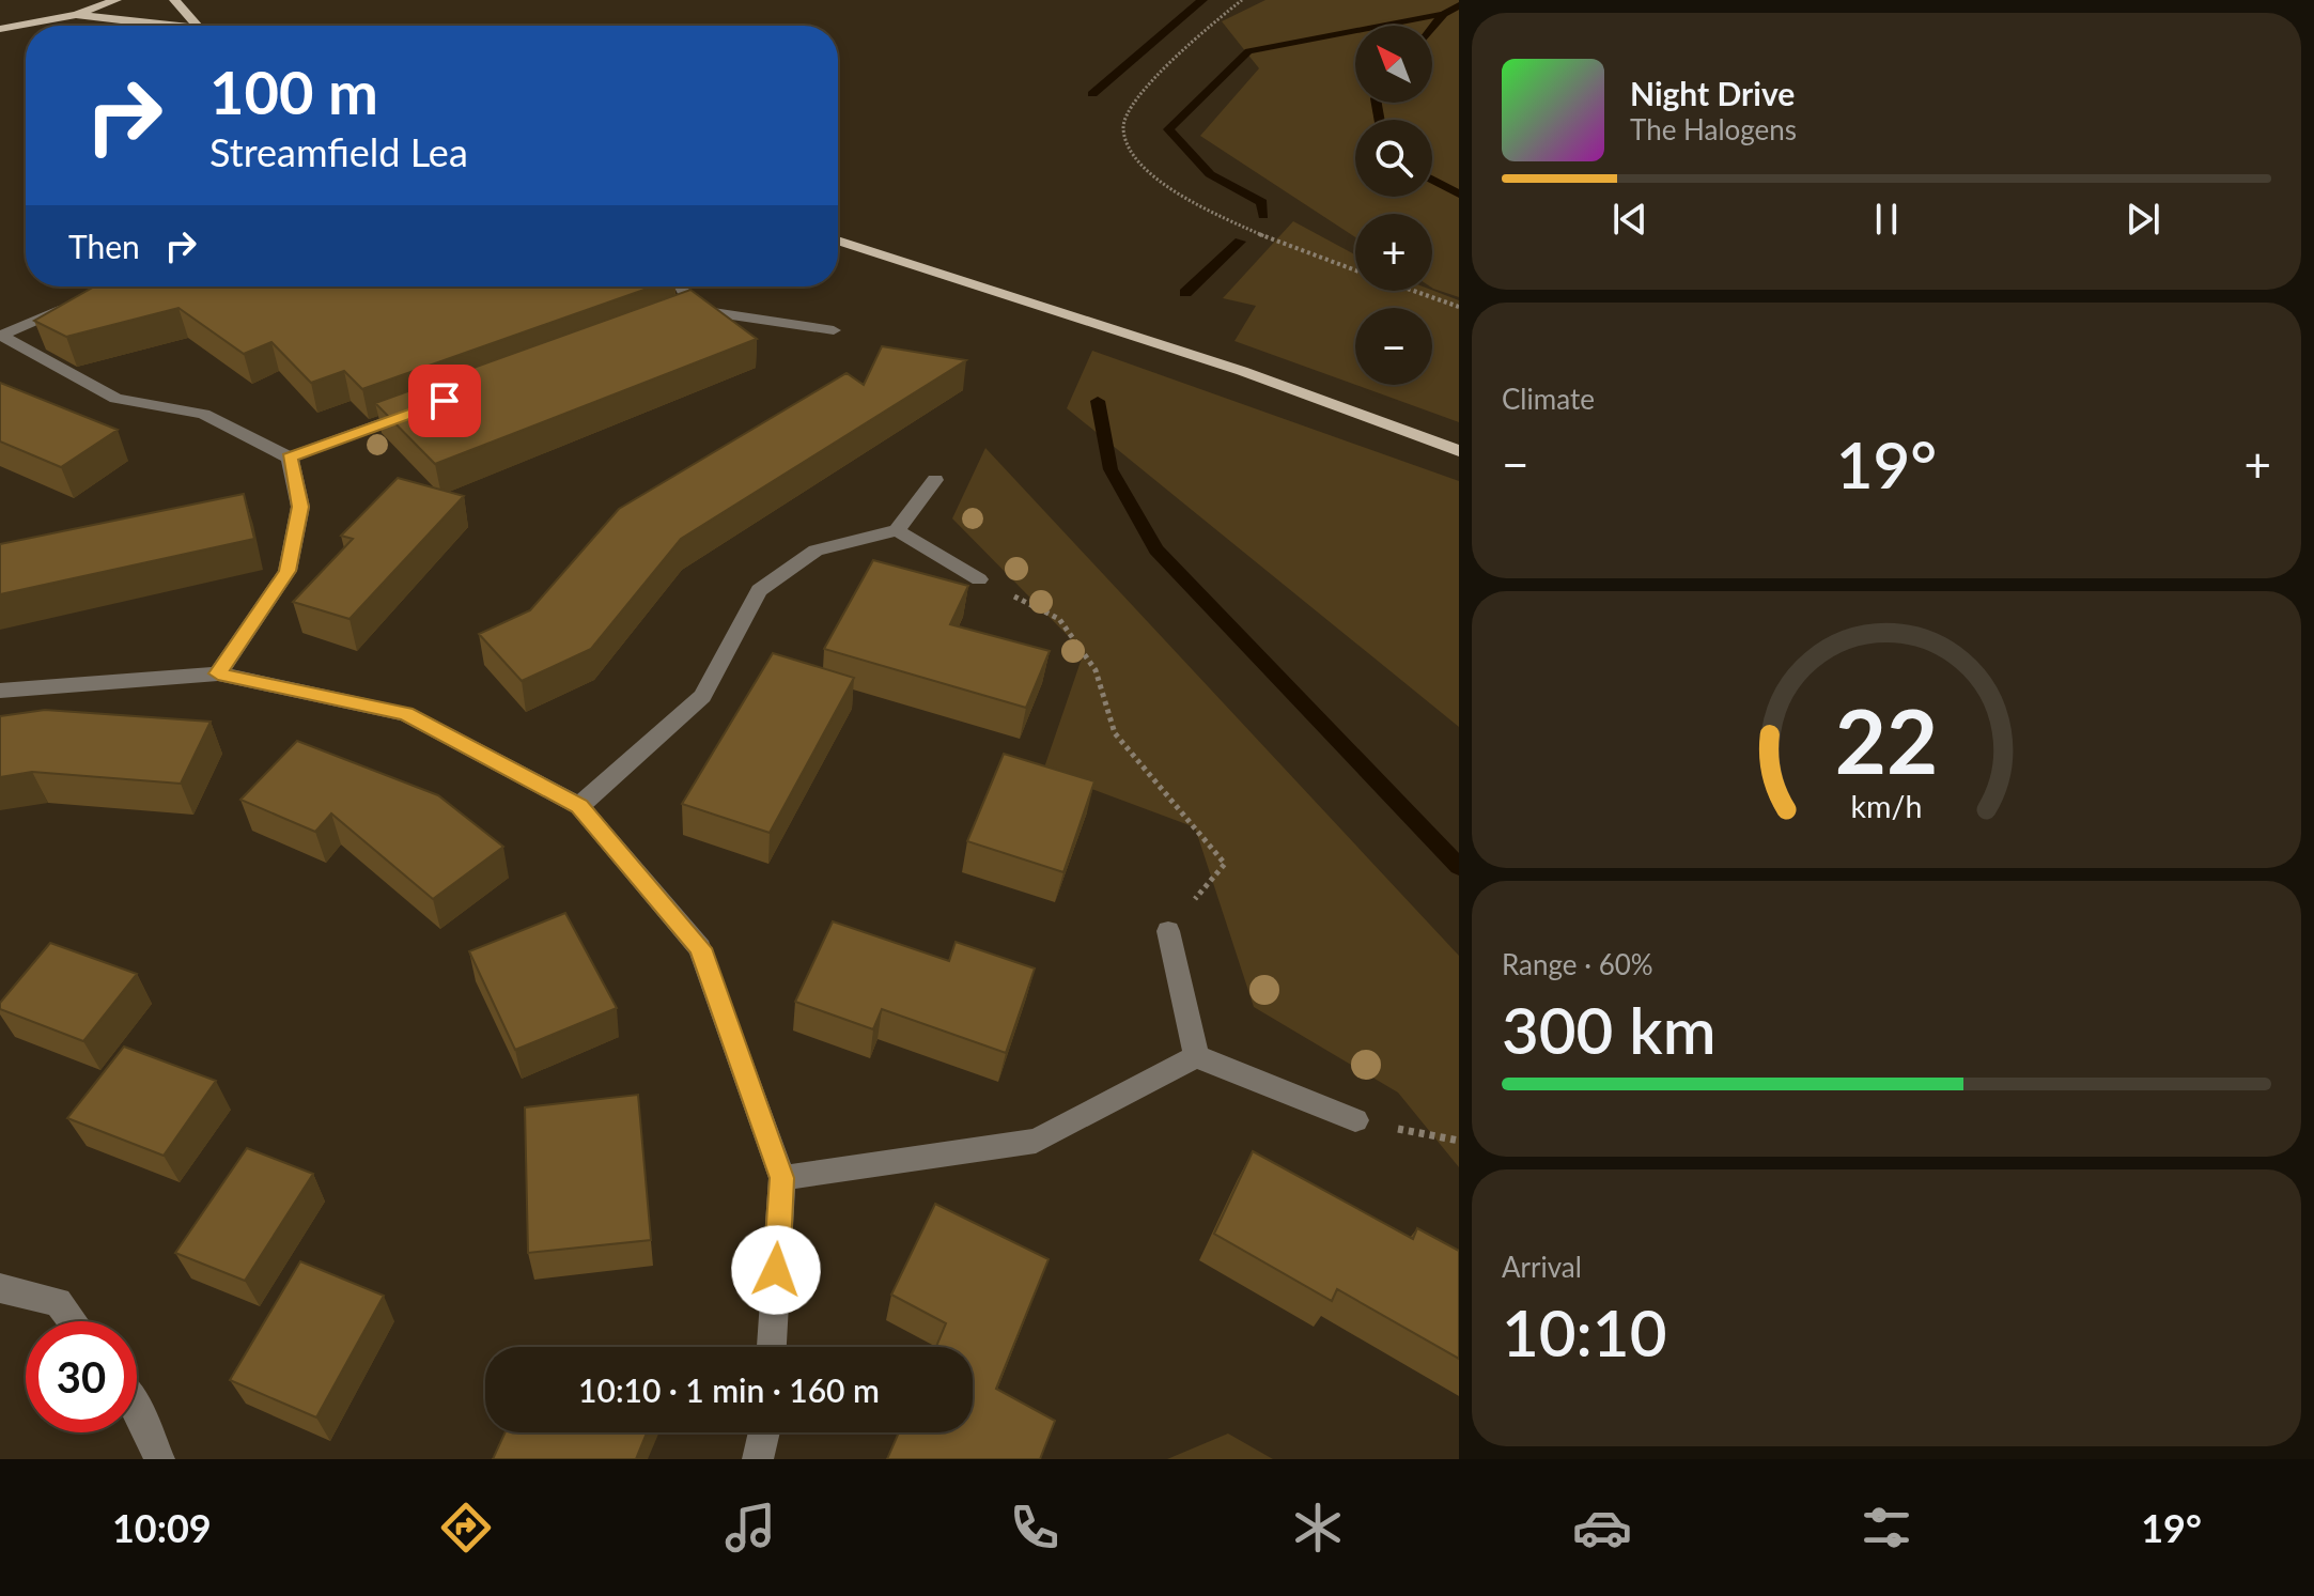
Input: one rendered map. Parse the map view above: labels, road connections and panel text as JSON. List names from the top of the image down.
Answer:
{
  "north": "top left",
  "page": {
    "map_buttons": ["+", "−"],
    "turn": ["100 m", "Streamfield Lea"],
    "song": ["Night Drive", "The Halogens"],
    "then": "Then",
    "tile": [
      "Climate",
      ["Range · 60%", "300 km"],
      ["Arrival", "10:10"]
    ],
    "heat": ["−", "19°", "+"],
    "limit": "30",
    "trip": "10:10 · 1 min · 160 m",
    "tabs": ["10:09", "19°"],
    "gauge": ["22", "km/h"]
  }
}
